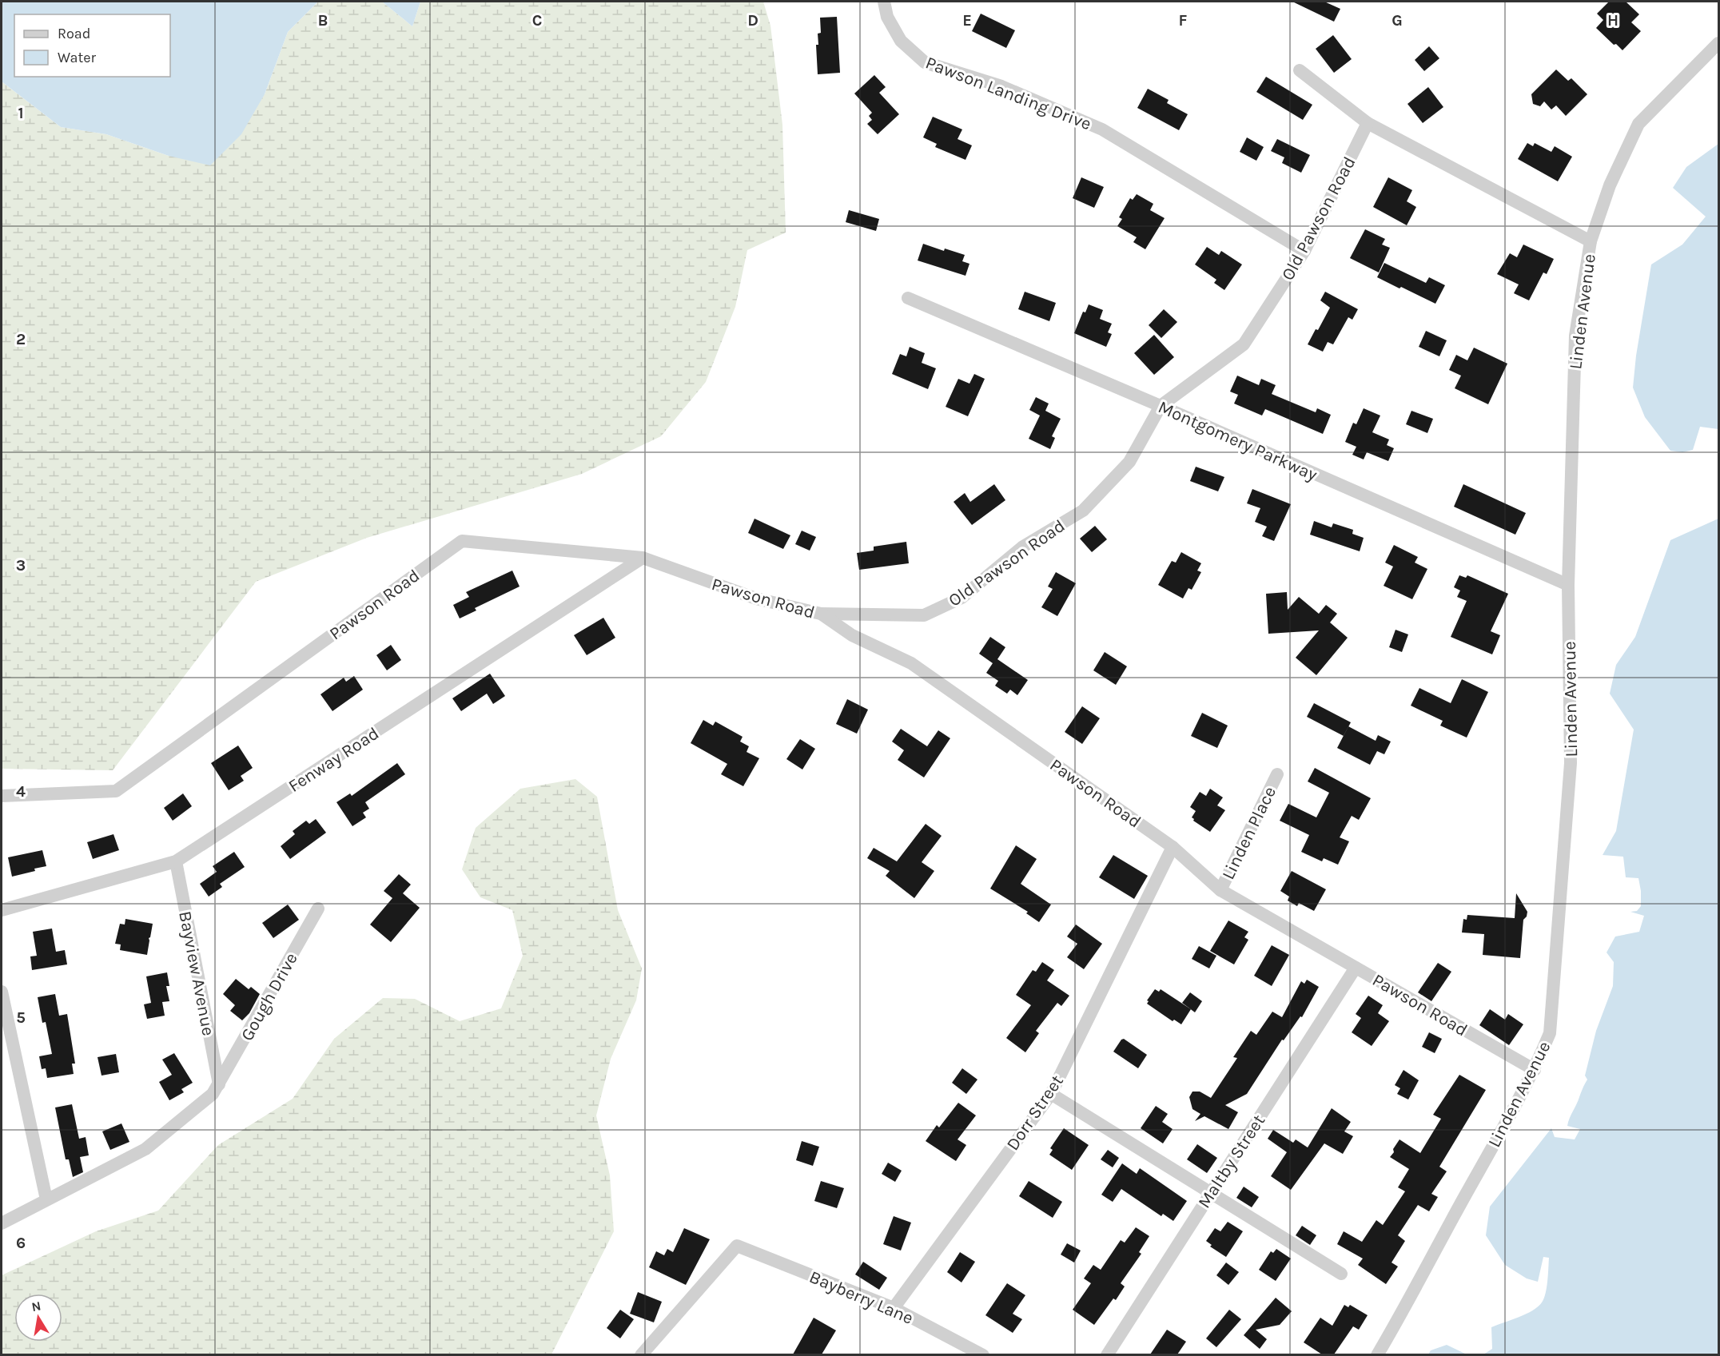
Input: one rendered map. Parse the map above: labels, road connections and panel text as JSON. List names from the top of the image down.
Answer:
{
  "streets": {
    "street": [
      "Pawson Landing Drive",
      "Old Pawson Road",
      "Linden Avenue",
      "Montgomery Parkway",
      "Pawson Road",
      "Fenway Road",
      "Linden Place",
      "Bayview Avenue",
      "Gough Drive",
      "Dorr Street",
      "Maltby Street",
      "Bayberry Lane"
    ]
  },
  "crossings": [
    ["Pawson Landing Drive", "Old Pawson Road"],
    ["Old Pawson Road", "Montgomery Parkway"],
    ["Old Pawson Road", "Pawson Road"],
    ["Linden Avenue", "Montgomery Parkway"],
    ["Linden Avenue", "Pawson Road"],
    ["Pawson Road", "Fenway Road"],
    ["Pawson Road", "Linden Place"],
    ["Pawson Road", "Dorr Street"],
    ["Pawson Road", "Maltby Street"],
    ["Fenway Road", "Bayview Avenue"],
    ["Bayview Avenue", "Gough Drive"],
    ["Dorr Street", "Bayberry Lane"]
  ],
  "legend": ["Road", "Water"],
  "north": "top",
  "grid": {
    "columns": [
      "B",
      "C",
      "D",
      "E",
      "F",
      "G",
      "H"
    ],
    "rows": [
      "1",
      "2",
      "3",
      "4",
      "5",
      "6"
    ]
  }
}
